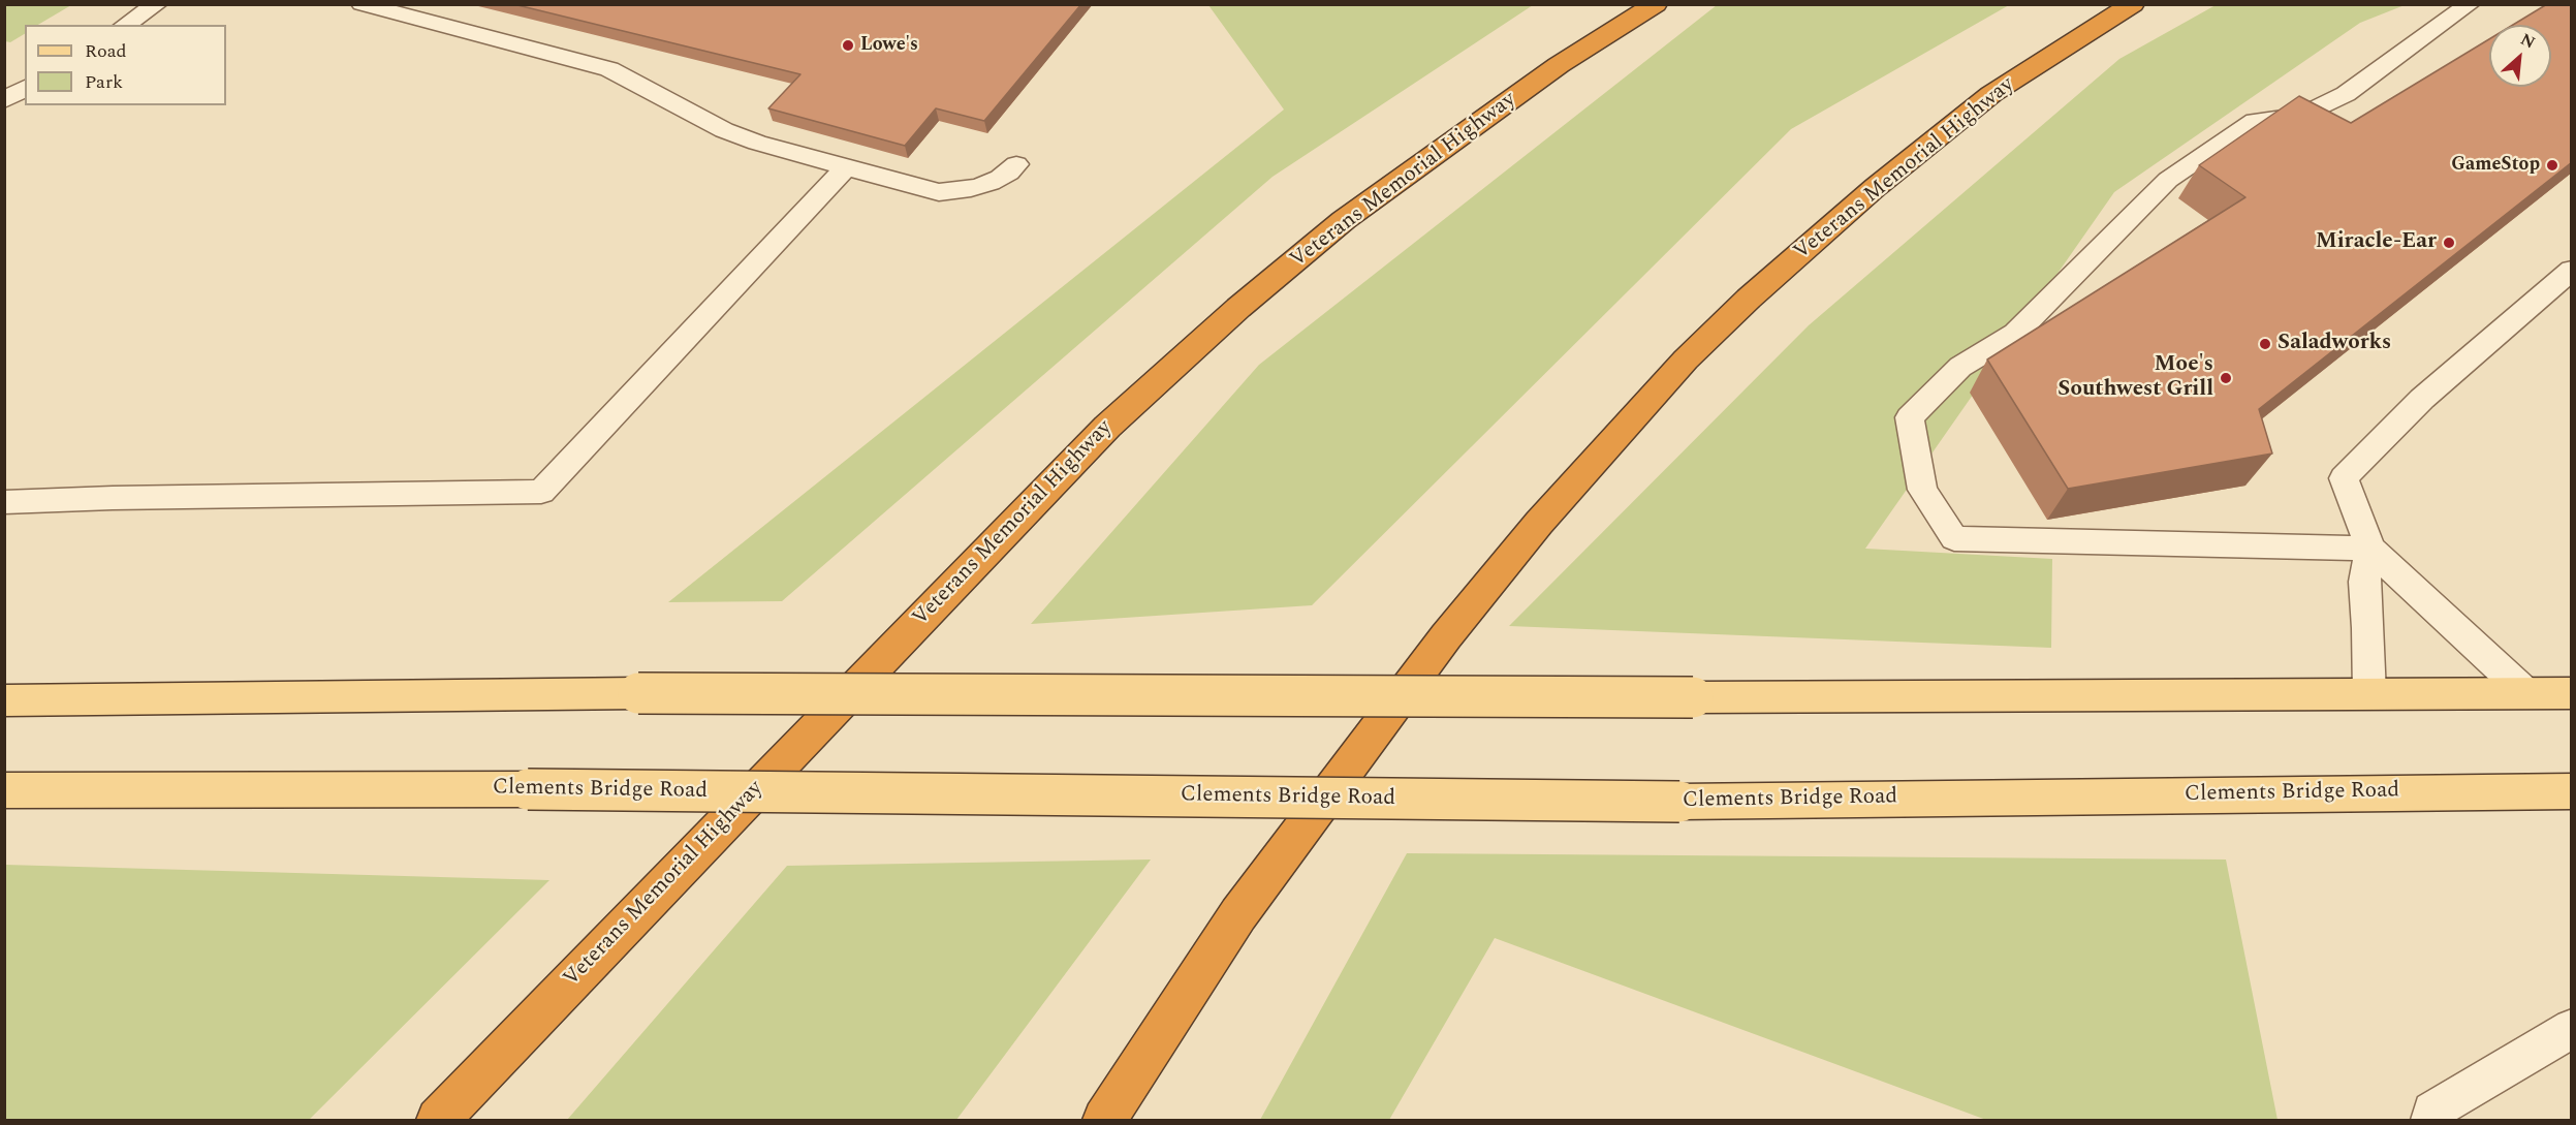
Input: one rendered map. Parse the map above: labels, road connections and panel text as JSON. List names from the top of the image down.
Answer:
{
  "streets": {
    "highway": ["Veterans Memorial Highway"],
    "main road": ["Clements Bridge Road"]
  },
  "places": [
    "Lowe's",
    "GameStop",
    "Miracle-Ear",
    "Saladworks",
    "Moe's Southwest Grill"
  ],
  "legend": ["Road", "Park"],
  "north": "top right"
}
